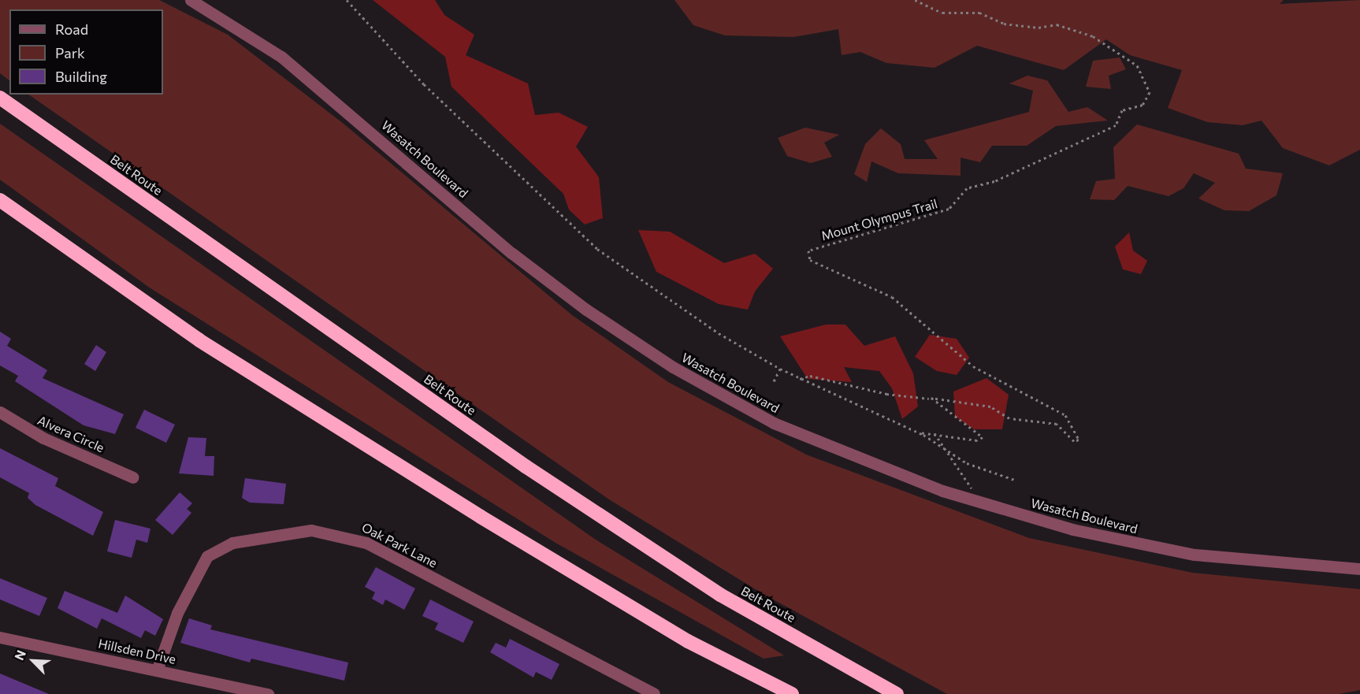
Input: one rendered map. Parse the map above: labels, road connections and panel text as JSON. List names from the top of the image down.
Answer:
{
  "streets": {
    "highway": ["Belt Route"],
    "street": [
      "Wasatch Boulevard",
      "Alvera Circle",
      "Oak Park Lane",
      "Hillsden Drive"
    ],
    "path": ["Mount Olympus Trail"]
  },
  "crossings": [
    ["Oak Park Lane", "Hillsden Drive"]
  ],
  "legend": ["Road", "Park", "Building"],
  "north": "top left"
}
